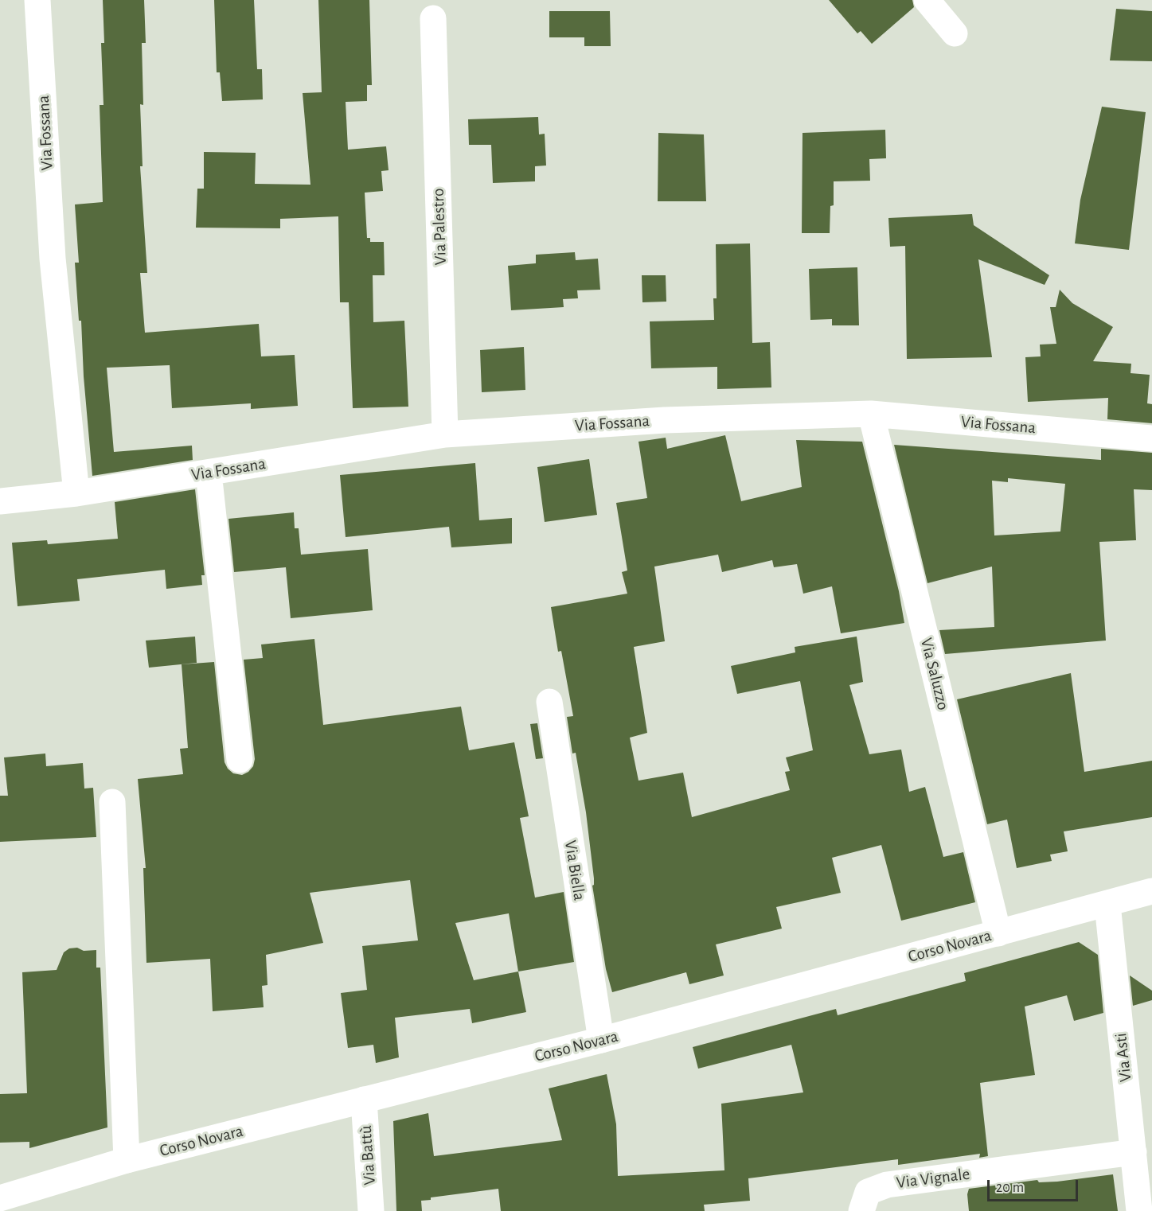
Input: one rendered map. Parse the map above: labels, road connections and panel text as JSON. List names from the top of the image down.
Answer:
{
  "streets": {
    "street": [
      "Via Fossana",
      "Via Palestro",
      "Via Saluzzo",
      "Via Biella",
      "Corso Novara",
      "Via Asti",
      "Via Battù",
      "Via Vignale"
    ]
  },
  "crossings": [
    ["Via Fossana", "Via Palestro"],
    ["Via Fossana", "Via Saluzzo"],
    ["Via Saluzzo", "Corso Novara"],
    ["Via Biella", "Corso Novara"],
    ["Corso Novara", "Via Asti"],
    ["Corso Novara", "Via Battù"],
    ["Via Asti", "Via Vignale"]
  ],
  "scale_bar": "20 m"
}
